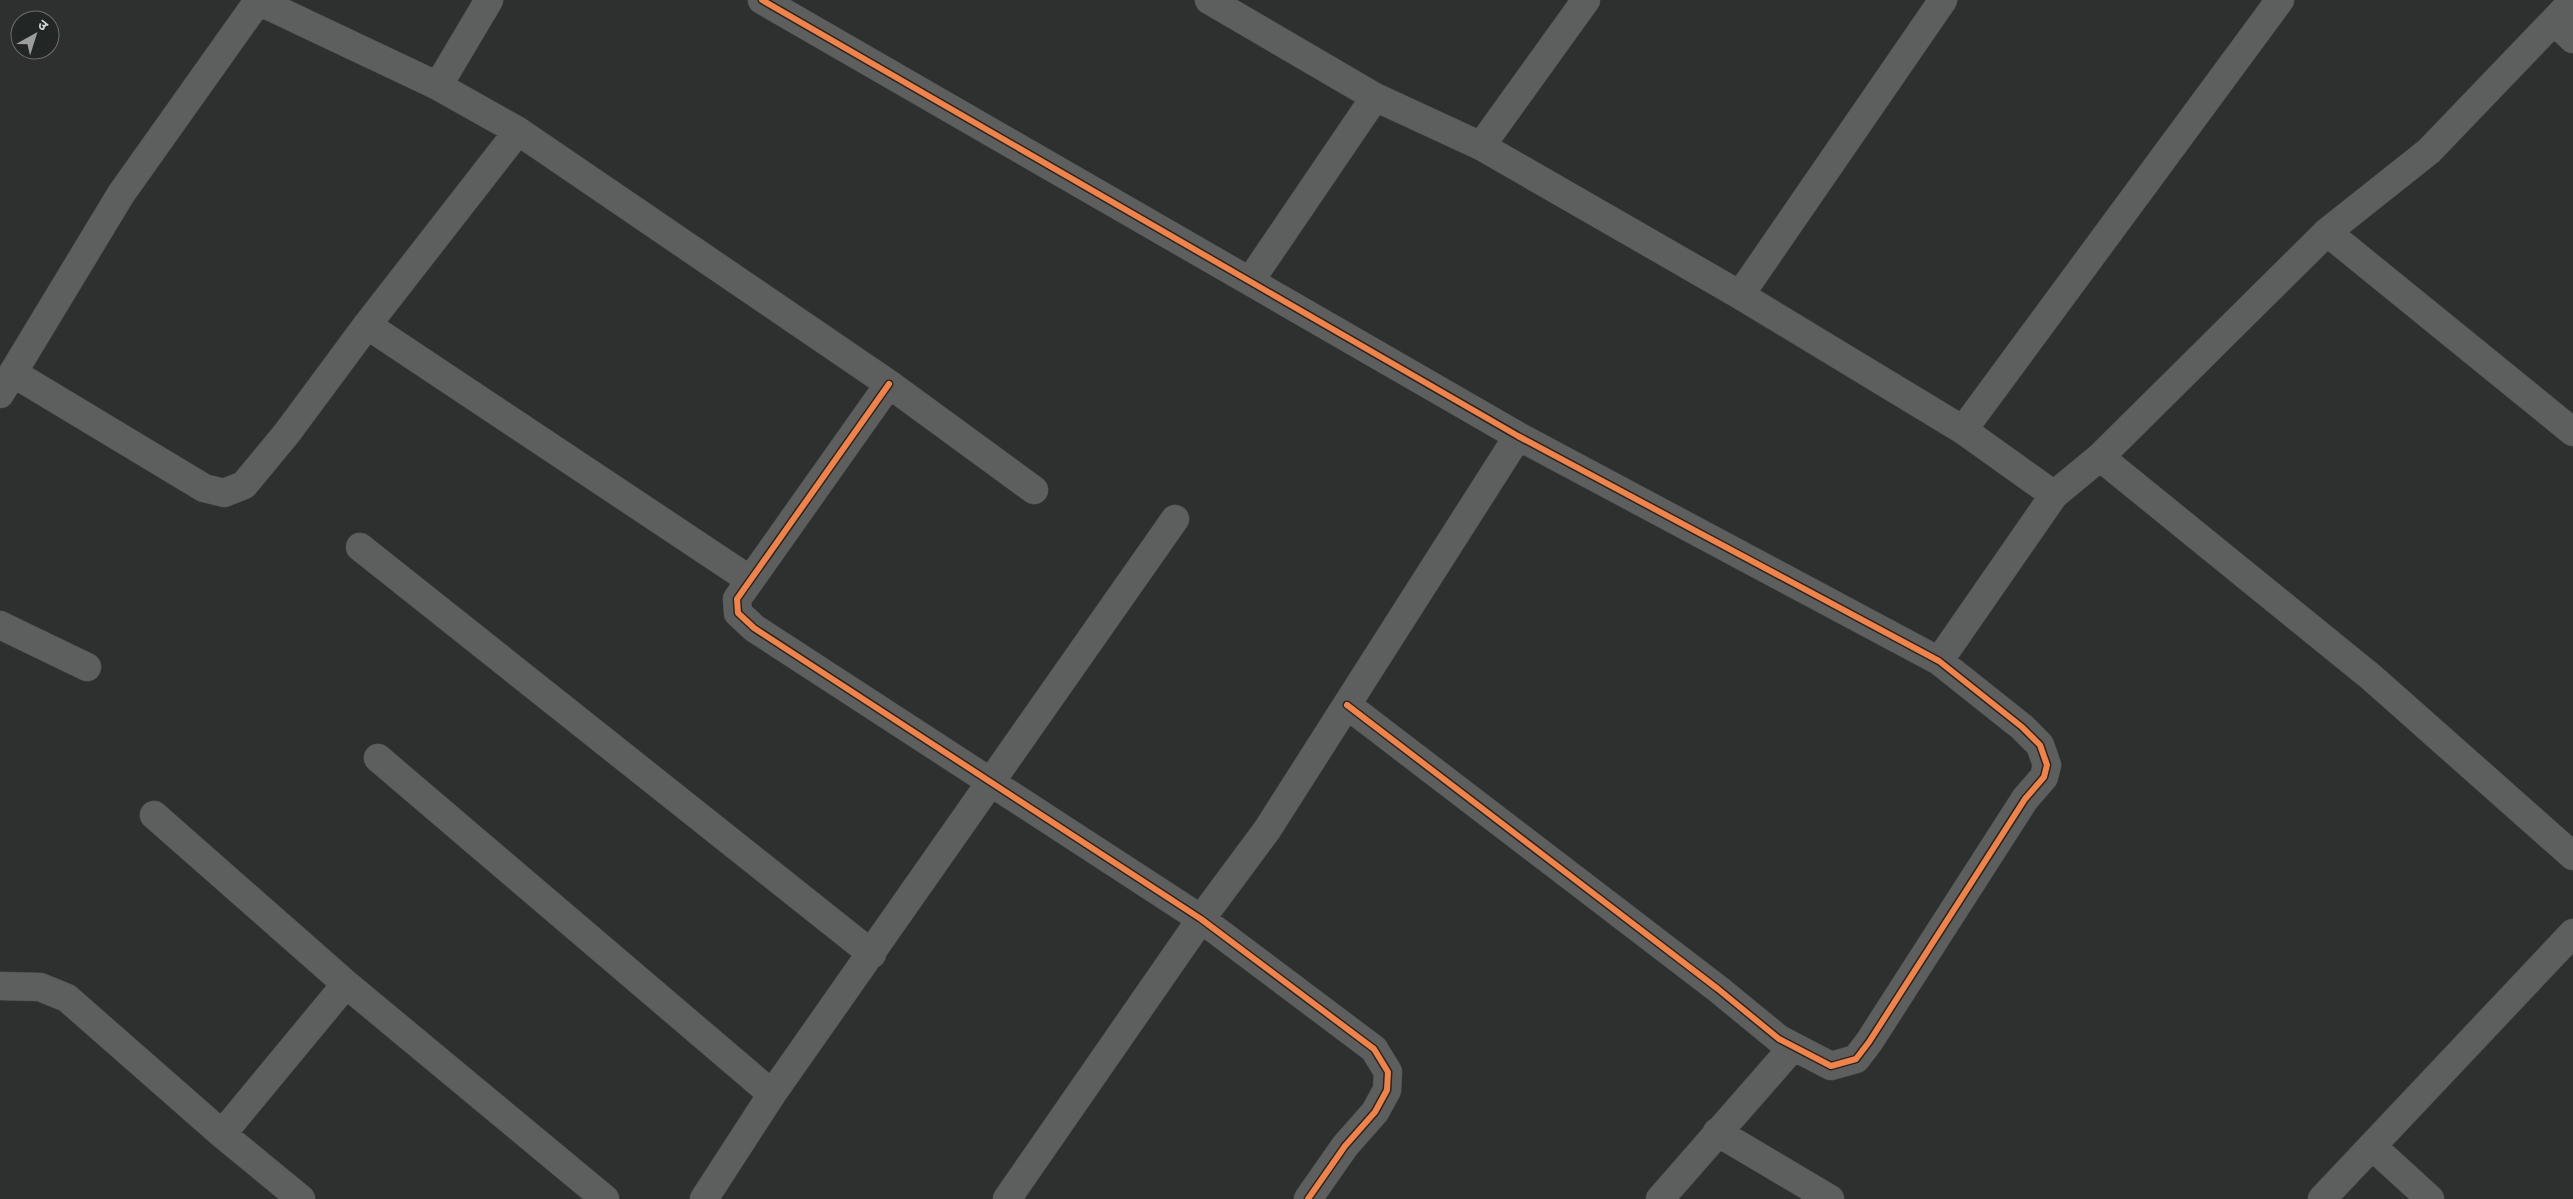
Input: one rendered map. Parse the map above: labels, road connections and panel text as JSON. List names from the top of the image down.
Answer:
{
  "north": "top right"
}
